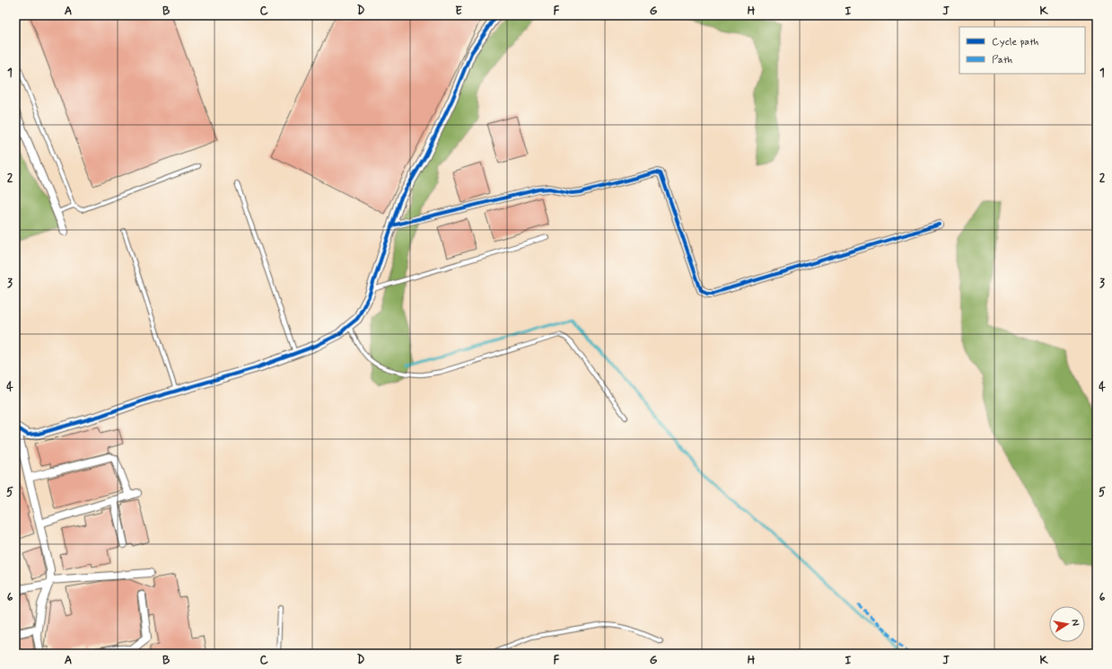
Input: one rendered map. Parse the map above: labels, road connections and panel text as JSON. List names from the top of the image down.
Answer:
{
  "legend": ["Cycle path", "Path"],
  "north": "right",
  "grid": {
    "columns": [
      "A",
      "B",
      "C",
      "D",
      "E",
      "F",
      "G",
      "H",
      "I",
      "J",
      "K"
    ],
    "rows": [
      "1",
      "2",
      "3",
      "4",
      "5",
      "6"
    ]
  }
}
